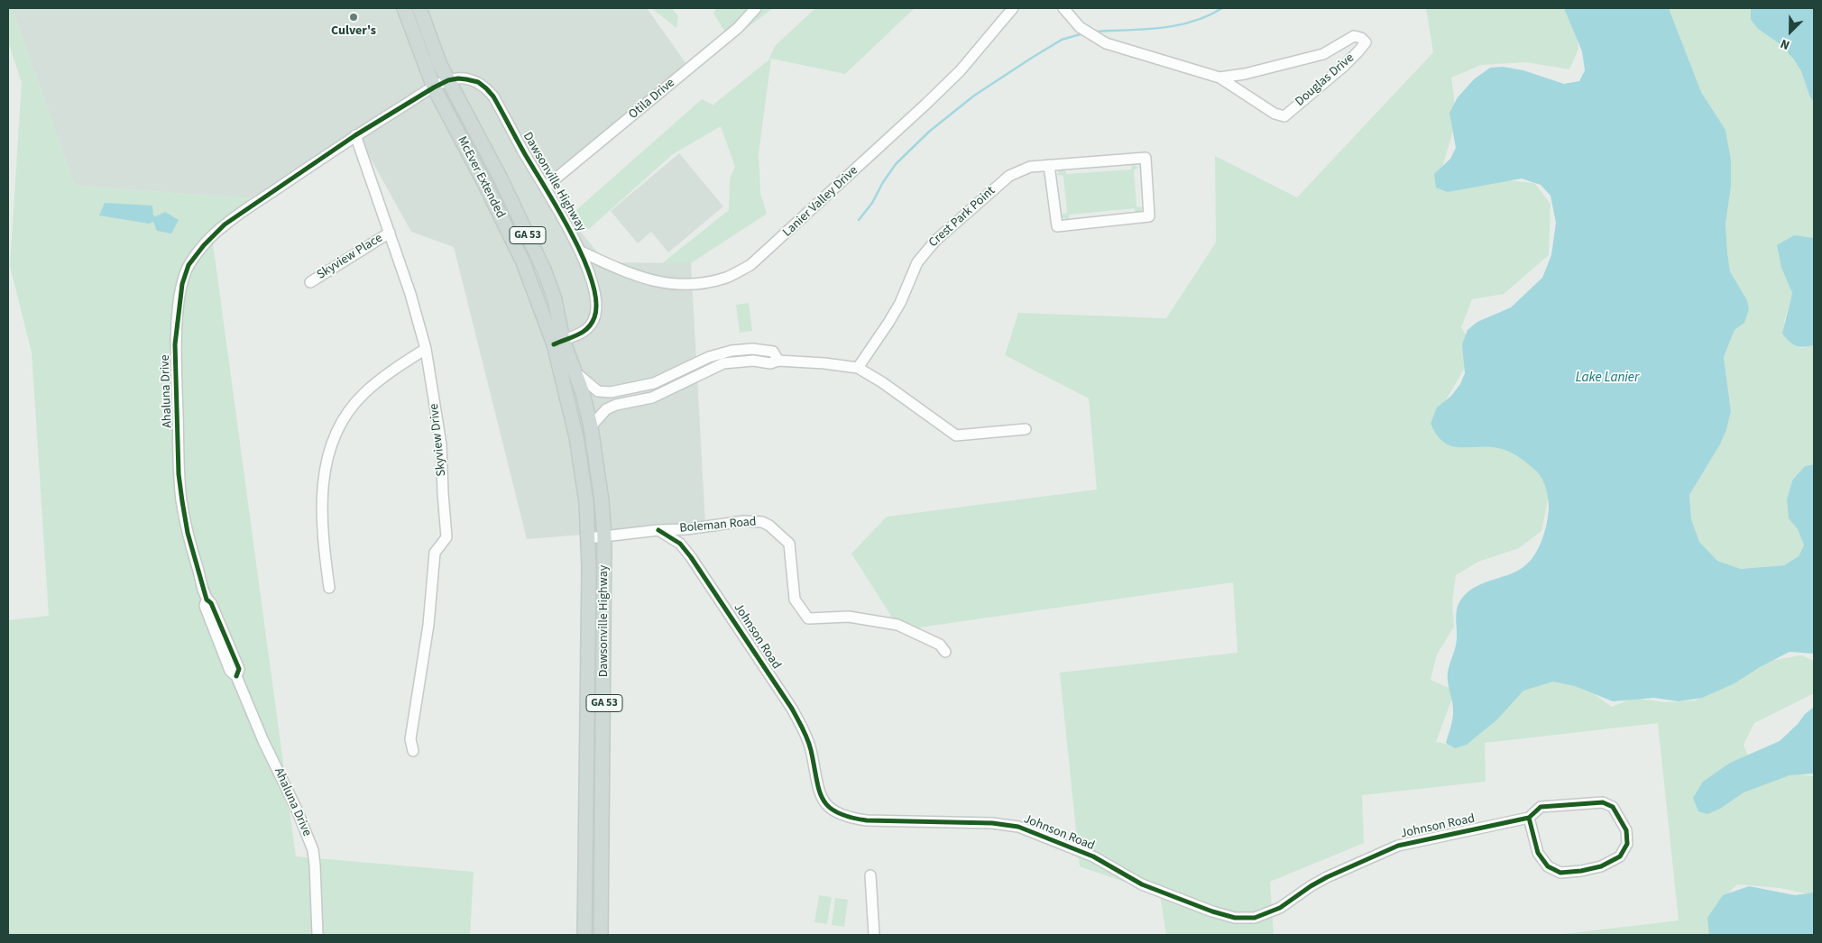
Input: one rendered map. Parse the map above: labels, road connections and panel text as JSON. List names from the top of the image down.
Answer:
{
  "streets": {
    "main road": ["McEver Extended", "Dawsonville Highway", "GA 53"],
    "street": [
      "Douglas Drive",
      "Otila Drive",
      "Lanier Valley Drive",
      "Crest Park Point",
      "Skyview Place",
      "Ahaluna Drive",
      "Skyview Drive",
      "Boleman Road",
      "Johnson Road"
    ]
  },
  "crossings": [
    ["Otila Drive", "Dawsonville Highway"],
    ["McEver Extended", "Dawsonville Highway"],
    ["McEver Extended", "GA 53"],
    ["McEver Extended", "Ahaluna Drive"],
    ["Dawsonville Highway", "Lanier Valley Drive"],
    ["Dawsonville Highway", "Ahaluna Drive"],
    ["Dawsonville Highway", "Boleman Road"],
    ["GA 53", "Ahaluna Drive"],
    ["Skyview Place", "Skyview Drive"],
    ["Ahaluna Drive", "Skyview Drive"],
    ["Boleman Road", "Johnson Road"]
  ],
  "water": ["Lake Lanier"],
  "places": ["Culver's"],
  "north": "bottom left"
}
